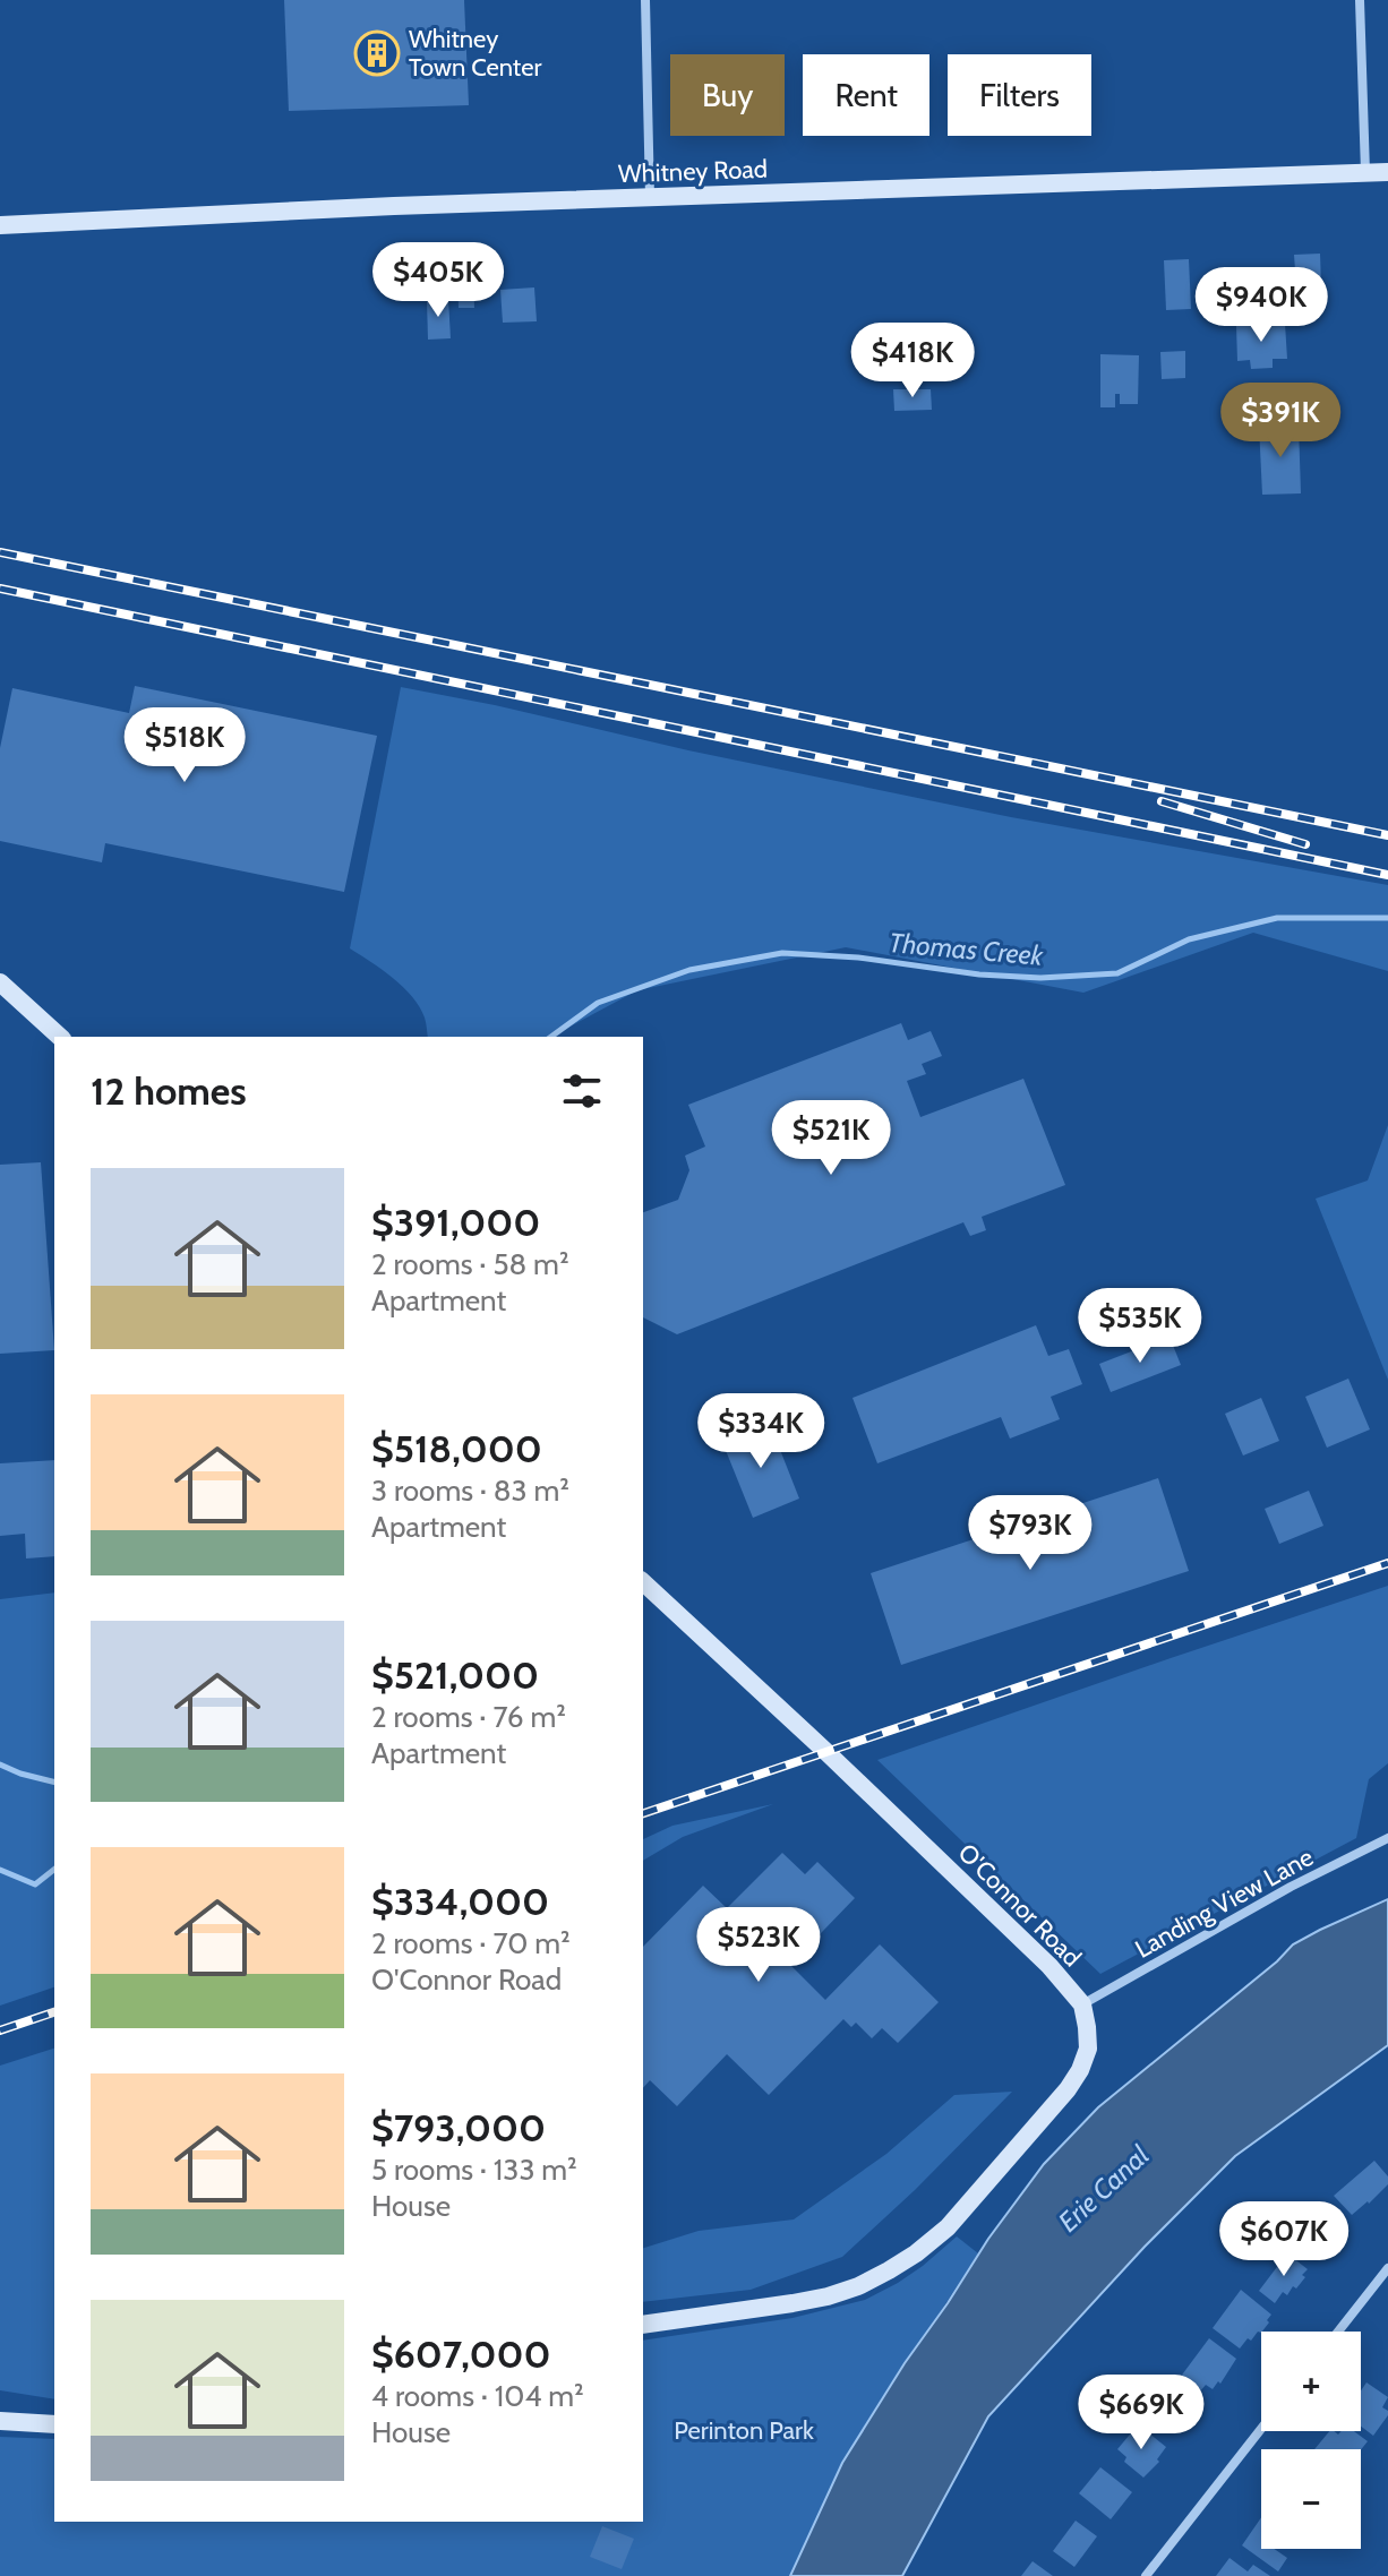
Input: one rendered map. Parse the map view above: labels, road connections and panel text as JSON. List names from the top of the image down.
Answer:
{
  "streets": {
    "main road": ["Whitney Road", "O'Connor Road"],
    "street": ["Landing View Lane"]
  },
  "crossings": [
    ["Landing View Lane", "O'Connor Road"]
  ],
  "water": ["Thomas Creek", "Erie Canal"],
  "parks": ["Perinton Park"],
  "places": {
    "building": ["Whitney Town Center"]
  },
  "page": {
    "chip": ["Buy", "Rent", "Filters"],
    "price": [
      "$405K",
      "$940K",
      "$418K",
      "$391K",
      "$518K",
      "$521K",
      "$535K",
      "$334K",
      "$793K",
      "$523K",
      "$607K",
      "$669K"
    ],
    "heading": "12 homes",
    "list": [
      {
        "name": "$391,000",
        "note": "2 rooms · 58 m² · Apartment"
      },
      {
        "name": "$518,000",
        "note": "3 rooms · 83 m² · Apartment"
      },
      {
        "name": "$521,000",
        "note": "2 rooms · 76 m² · Apartment"
      },
      {
        "name": "$334,000",
        "note": "2 rooms · 70 m² · O'Connor Road"
      },
      {
        "name": "$793,000",
        "note": "5 rooms · 133 m² · House"
      },
      {
        "name": "$607,000",
        "note": "4 rooms · 104 m² · House"
      }
    ],
    "map_buttons": ["+", "−"]
  }
}
